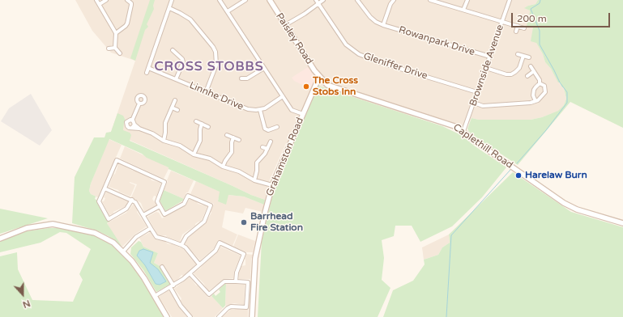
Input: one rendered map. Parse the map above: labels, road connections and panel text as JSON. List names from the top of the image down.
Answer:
{
  "streets": {
    "main road": ["Paisley Road", "Caplethill Road", "Grahamston Road"],
    "street": [
      "Rowanpark Drive",
      "Brownside Avenue",
      "Gleniffer Drive",
      "Linnhe Drive"
    ]
  },
  "crossings": [
    ["Paisley Road", "Caplethill Road"],
    ["Paisley Road", "Grahamston Road"],
    ["Rowanpark Drive", "Brownside Avenue"],
    ["Brownside Avenue", "Gleniffer Drive"],
    ["Brownside Avenue", "Caplethill Road"],
    ["Caplethill Road", "Grahamston Road"]
  ],
  "districts": ["CROSS STOBBS"],
  "places": ["The Cross Stobs Inn", "Harelaw Burn", "Barrhead Fire Station"],
  "scale_bar": "200 m",
  "north": "bottom"
}
